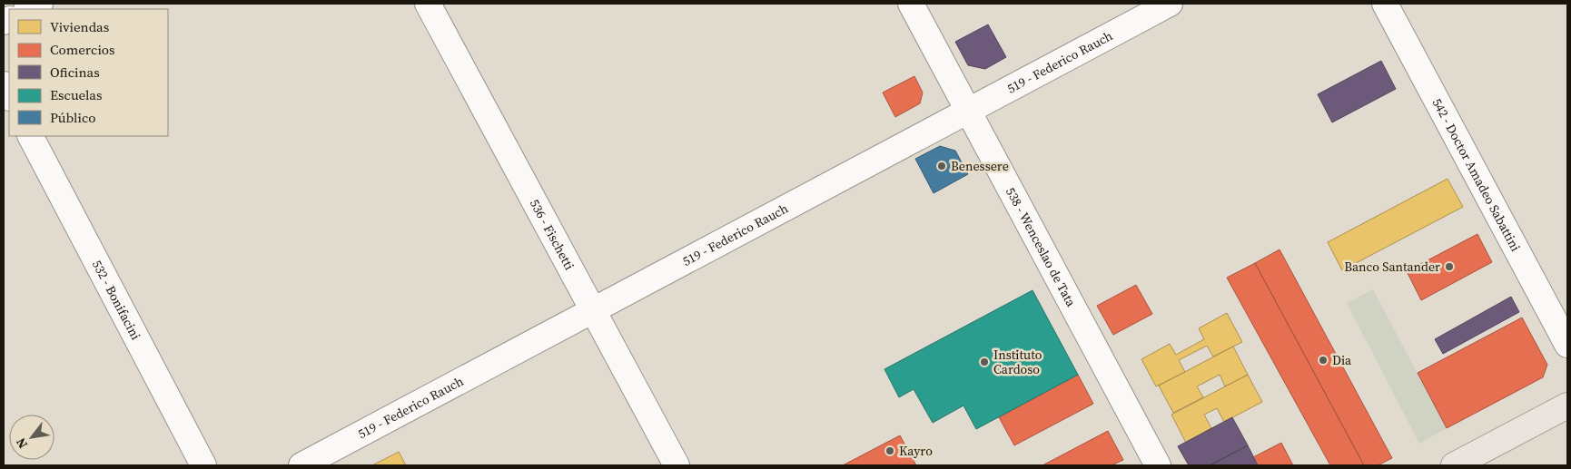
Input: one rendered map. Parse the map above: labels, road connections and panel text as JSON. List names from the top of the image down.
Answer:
{
  "streets": {
    "street": [
      "519 - Federico Rauch",
      "542 - Doctor Amadeo Sabattini",
      "536 - Fischetti",
      "538 - Wenceslao de Tata",
      "532 - Bonifacini"
    ]
  },
  "crossings": [
    ["519 - Federico Rauch", "536 - Fischetti"],
    ["519 - Federico Rauch", "538 - Wenceslao de Tata"]
  ],
  "places": [
    "Benessere",
    "Banco Santander",
    "Dia",
    "Instituto Cardoso",
    "Kayro"
  ],
  "legend": [
    "Viviendas",
    "Comercios",
    "Oficinas",
    "Escuelas",
    "Público"
  ],
  "north": "bottom left"
}
